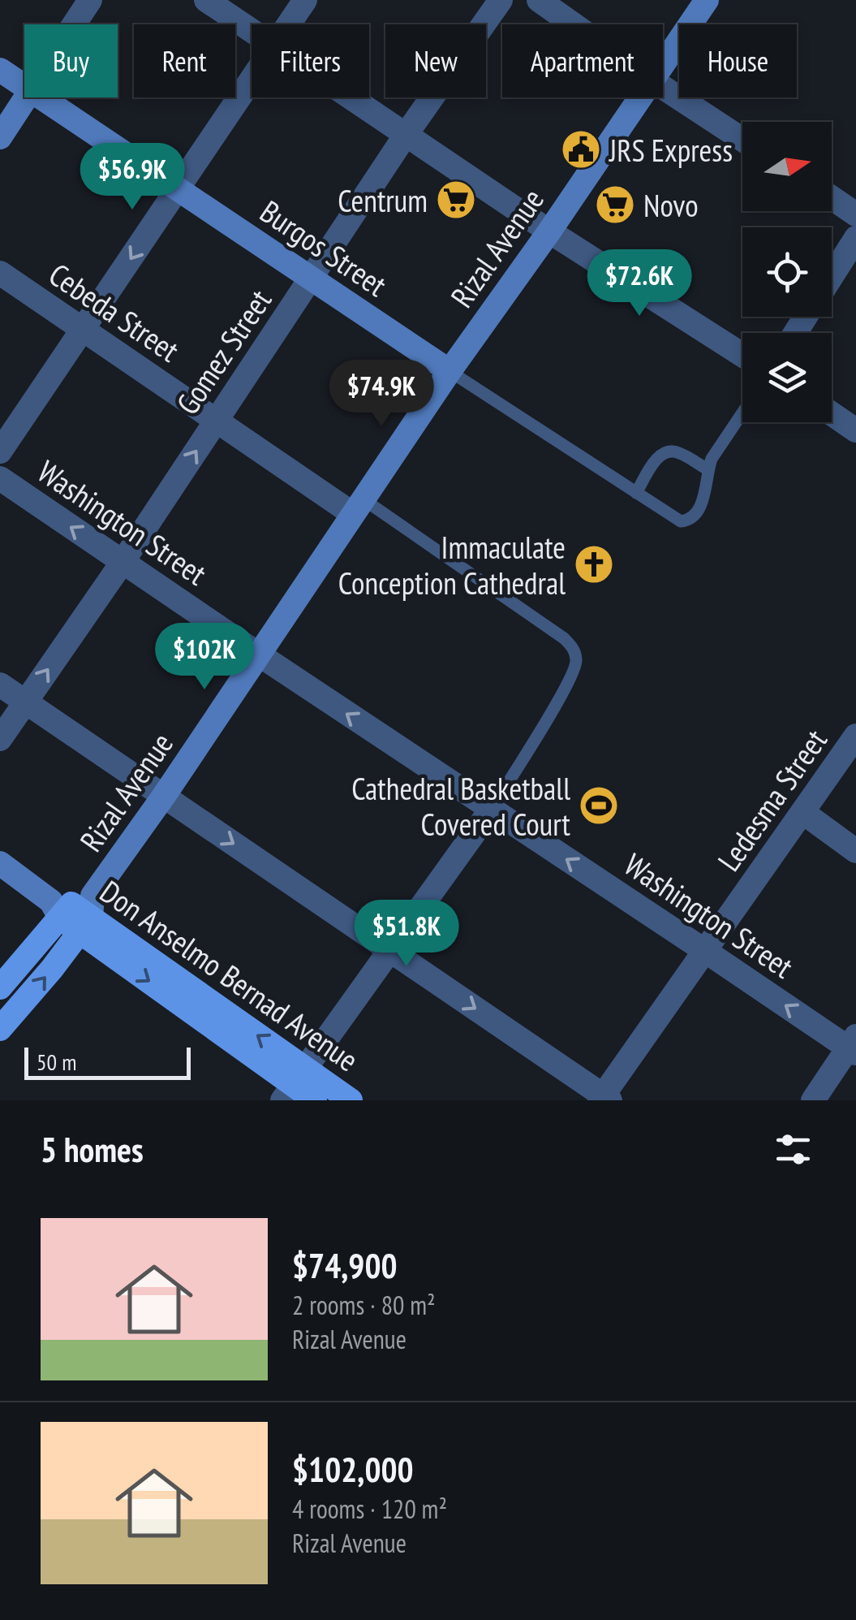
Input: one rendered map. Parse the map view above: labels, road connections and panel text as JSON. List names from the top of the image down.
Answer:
{
  "streets": {
    "main road": ["Burgos Street", "Rizal Avenue", "Don Anselmo Bernad Avenue"],
    "street": [
      "Cebeda Street",
      "Gomez Street",
      "Washington Street",
      "Ledesma Street"
    ]
  },
  "crossings": [
    ["Burgos Street", "Rizal Avenue"],
    ["Burgos Street", "Gomez Street"],
    ["Rizal Avenue", "Cebeda Street"],
    ["Rizal Avenue", "Washington Street"],
    ["Rizal Avenue", "Don Anselmo Bernad Avenue"],
    ["Cebeda Street", "Gomez Street"],
    ["Gomez Street", "Washington Street"],
    ["Washington Street", "Ledesma Street"]
  ],
  "places": {
    "public building": ["JRS Express"],
    "supermarket": ["Centrum", "Novo"],
    "church": ["Immaculate Conception Cathedral"],
    "sports": ["Cathedral Basketball Covered Court"]
  },
  "scale_bar": "50 m",
  "north": "right",
  "page": {
    "chip": [
      "Buy",
      "Rent",
      "Filters",
      "New",
      "Apartment",
      "House"
    ],
    "price": [
      "$56.9K",
      "$72.6K",
      "$74.9K",
      "$102K",
      "$51.8K"
    ],
    "scale": "50 m",
    "heading": "5 homes",
    "list": [
      {
        "name": "$74,900",
        "note": "2 rooms · 80 m² · Rizal Avenue"
      },
      {
        "name": "$102,000",
        "note": "4 rooms · 120 m² · Rizal Avenue"
      }
    ]
  }
}
